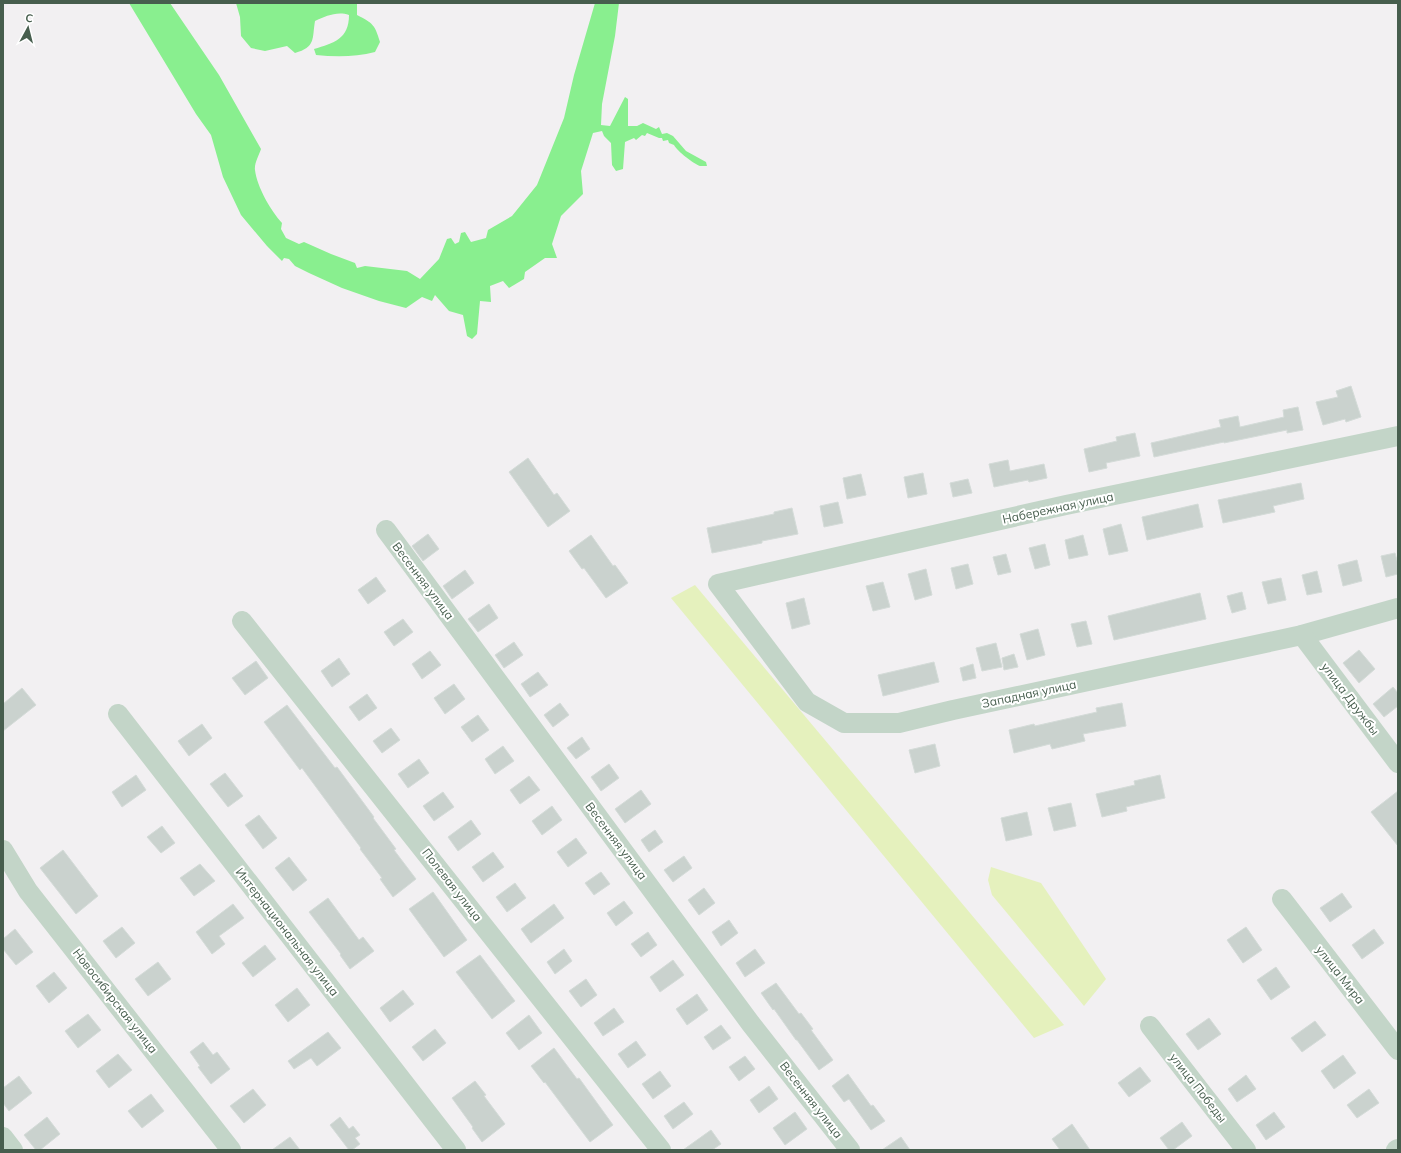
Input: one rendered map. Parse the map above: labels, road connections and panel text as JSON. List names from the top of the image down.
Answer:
{
  "streets": {
    "street": [
      "Набережная улица",
      "Весенняя улица",
      "Западная улица",
      "улица Дружбы",
      "Полевая улица",
      "Интернациональная улица",
      "улица Мира",
      "Новосибирская улица",
      "улица Победы"
    ]
  },
  "crossings": [
    ["Набережная улица", "Западная улица"],
    ["Западная улица", "улица Дружбы"]
  ],
  "north": "top"
}
